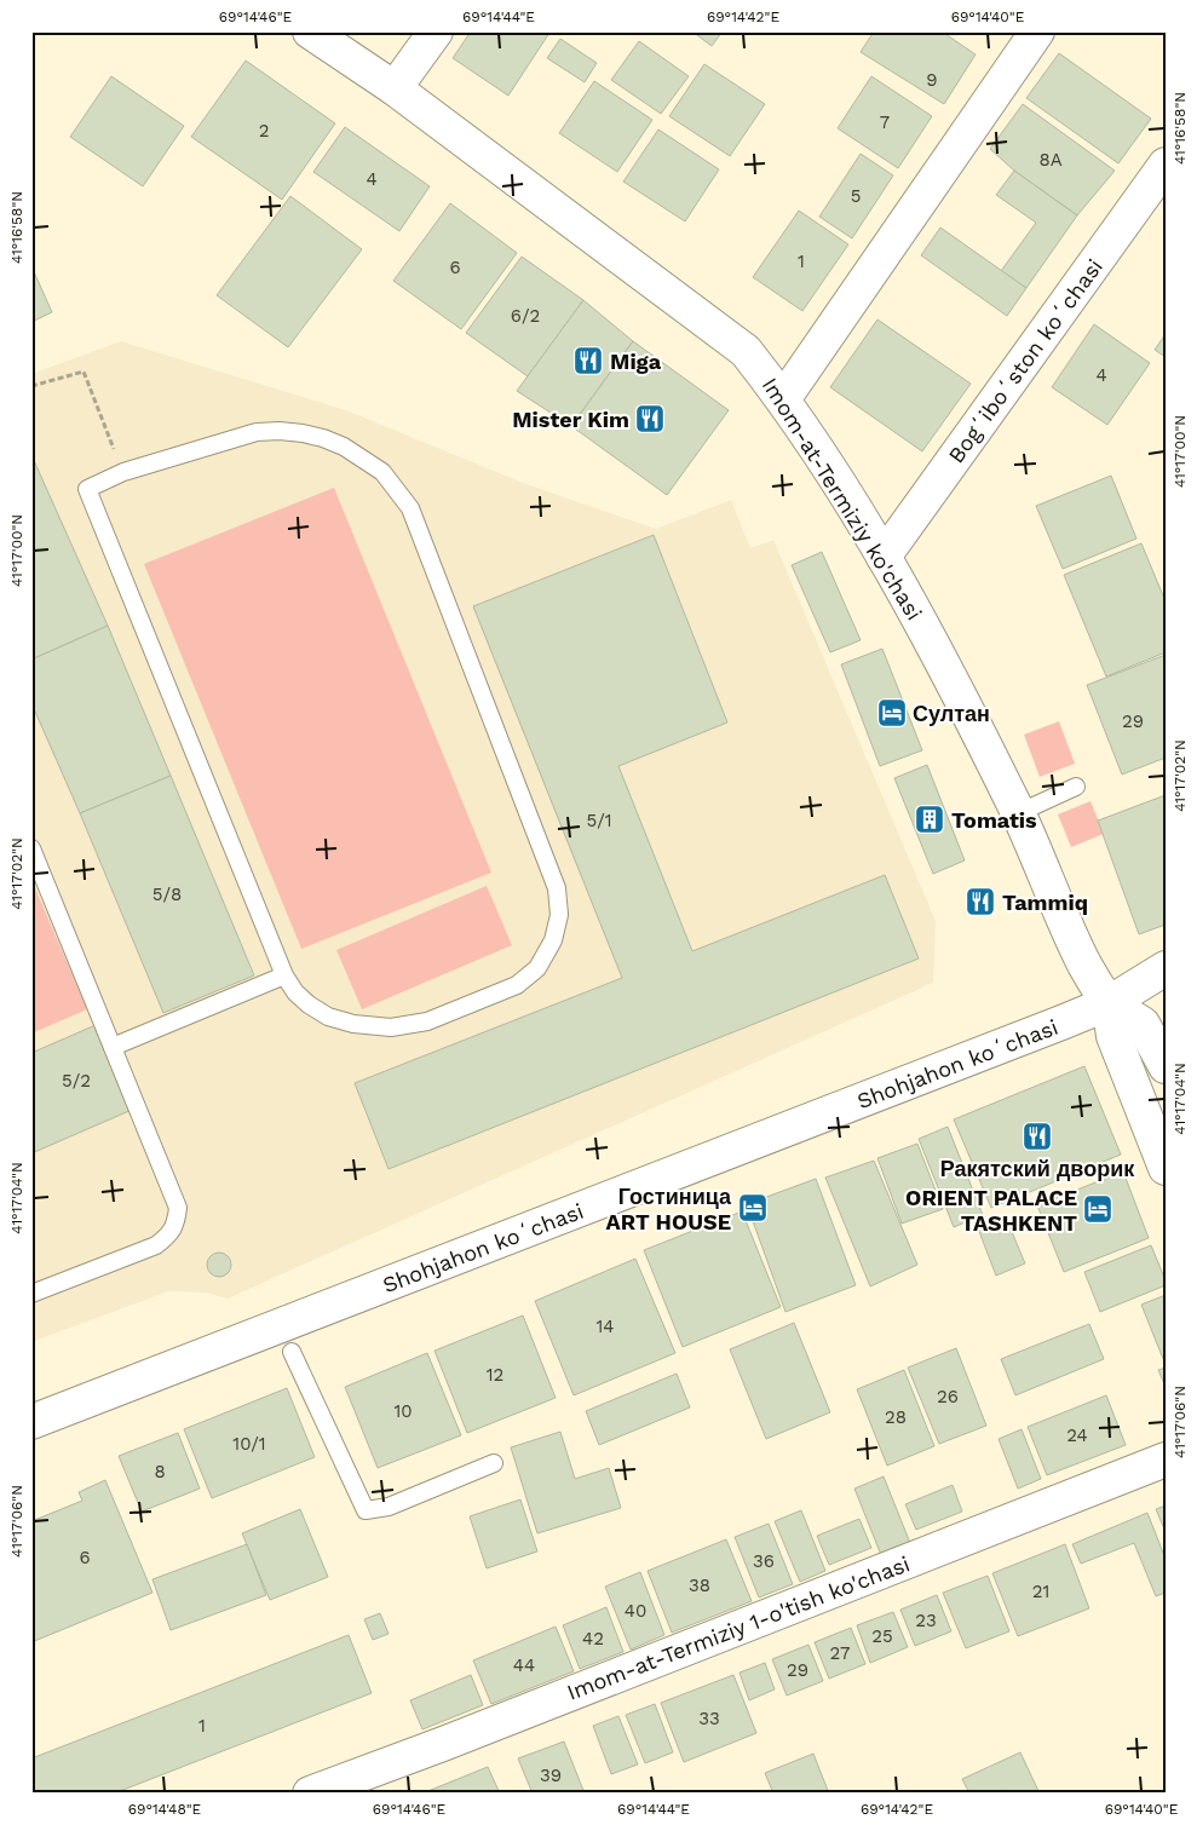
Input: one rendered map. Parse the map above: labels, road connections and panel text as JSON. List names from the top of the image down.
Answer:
{
  "streets": {
    "street": [
      "Bogʻiboʻston koʻchasi",
      "Imom-at-Termiziy ko'chasi",
      "Shohjahon koʻchasi",
      "Imom-at-Termiziy 1-o'tish ko'chasi"
    ]
  },
  "crossings": [
    ["Bogʻiboʻston koʻchasi", "Imom-at-Termiziy ko'chasi"],
    ["Imom-at-Termiziy ko'chasi", "Shohjahon koʻchasi"]
  ],
  "places": {
    "restaurant": [
      "Miga",
      "Mister Kim",
      "Tammiq",
      "Ракятский дворик"
    ],
    "hotel": ["Султан", "Гостиница ART HOUSE", "ORIENT PALACE TASHKENT"],
    "building": ["Tomatis"]
  },
  "house_numbers": [
    "9",
    "7",
    "2",
    "8A",
    "4",
    "5",
    "1",
    "6",
    "6/2",
    "4",
    "29",
    "5/1",
    "5/8",
    "5/2",
    "14",
    "12",
    "26",
    "10",
    "28",
    "24",
    "10/1",
    "8",
    "6",
    "36",
    "38",
    "21",
    "40",
    "23",
    "25",
    "42",
    "27",
    "44",
    "29",
    "33",
    "1",
    "39"
  ],
  "coordinates": [
    "69°14'46\"E",
    "69°14'44\"E",
    "69°14'42\"E",
    "69°14'40\"E",
    "41°16'58\"N",
    "41°17'00\"N",
    "41°17'02\"N",
    "41°17'04\"N",
    "41°17'06\"N",
    "69°14'48\"E"
  ]
}
